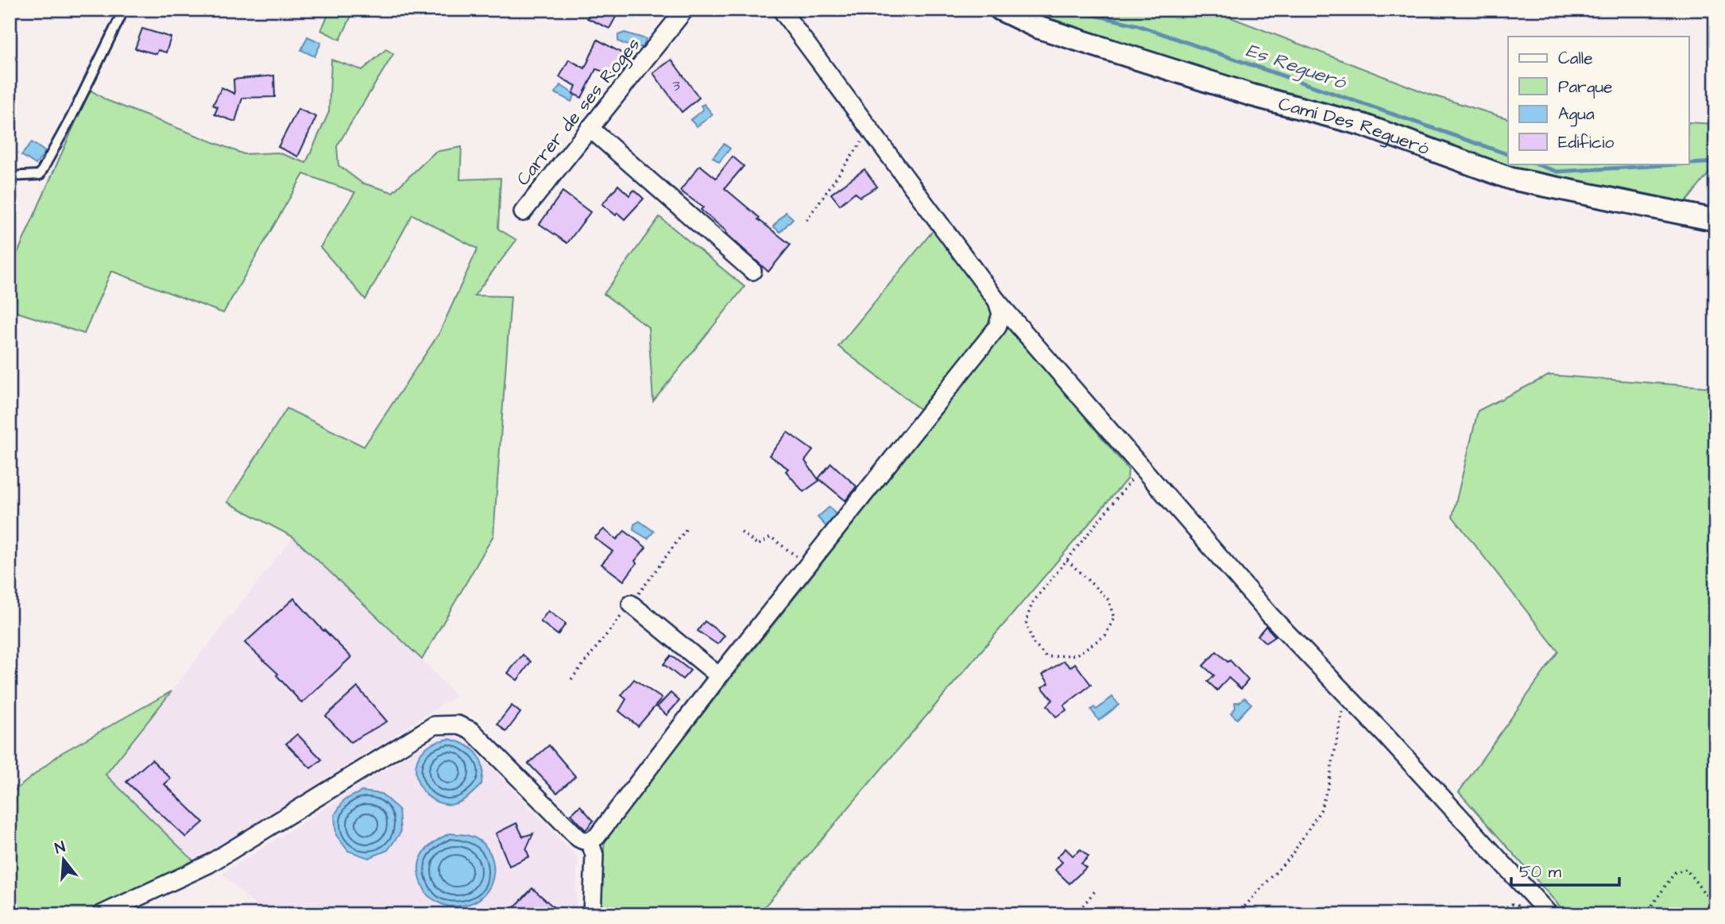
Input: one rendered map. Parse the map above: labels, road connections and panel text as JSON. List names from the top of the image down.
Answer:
{
  "streets": {
    "street": ["Carrer de ses Roges", "Camí Des Regueró"]
  },
  "water": ["Es Regueró"],
  "house_numbers": ["3"],
  "legend": [
    "Calle",
    "Parque",
    "Agua",
    "Edificio"
  ],
  "scale_bar": "50 m",
  "north": "top"
}
